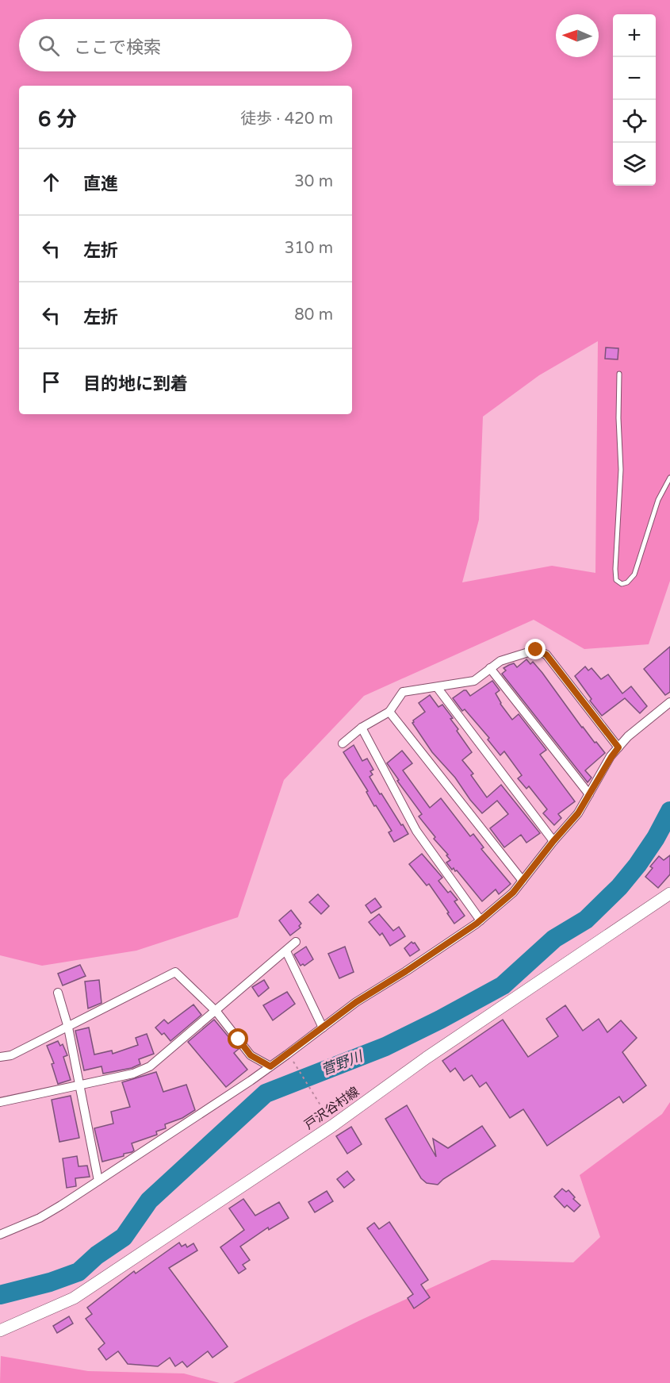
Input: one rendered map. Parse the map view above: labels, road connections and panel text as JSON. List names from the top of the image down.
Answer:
{
  "streets": {
    "main road": ["戸沢谷村線"]
  },
  "water": ["菅野川"],
  "north": "left",
  "page": {
    "map_buttons": ["+", "−"],
    "search": "ここで検索",
    "heading": ["6 分", "徒歩 · 420 m"],
    "list": [
      ["直進", "30 m"],
      ["左折", "310 m"],
      ["左折", "80 m"],
      "目的地に到着"
    ]
  }
}
